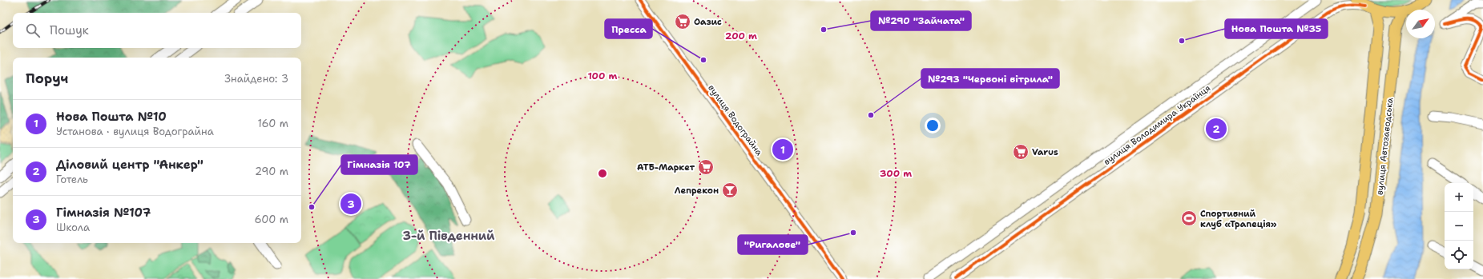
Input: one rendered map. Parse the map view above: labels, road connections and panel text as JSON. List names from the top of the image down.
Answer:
{
  "streets": {
    "main road": ["вулиця Володимира Українця", "вулиця Автозаводська"],
    "street": ["вулиця Водограйна"]
  },
  "crossings": [
    ["вулиця Володимира Українця", "вулиця Автозаводська"]
  ],
  "districts": ["3-й Південний"],
  "places": {
    "supermarket": ["Оазис", "Varus", "АТБ-Маркет"],
    "other": [
      "№290 \"Зайчата\"",
      "Нова Пошта №35",
      "Пресса",
      "№293 \"Червоні вітрила\"",
      "Гімназія 107",
      "\"Ригалове\""
    ],
    "bar": ["Лепрекон"],
    "sports": ["Спортивний клуб «Трапеція»"]
  },
  "north": "top right",
  "page": {
    "search": "Пошук",
    "heading": ["Поруч", "Знайдено: 3"],
    "list": [
      {
        "mark": "1",
        "name": "Нова Пошта №10",
        "note": "Установа · вулиця Водограйна",
        "value": "160 m"
      },
      {
        "mark": "2",
        "name": "Діловий центр \"Анкер\"",
        "note": "Готель",
        "value": "290 m"
      },
      {
        "mark": "3",
        "name": "Гімназія №107",
        "note": "Школа",
        "value": "600 m"
      }
    ],
    "pins": ["2", "1", "3"],
    "map_buttons": ["+", "−"]
  },
  "rings": ["200 m", "100 m", "300 m"]
}
